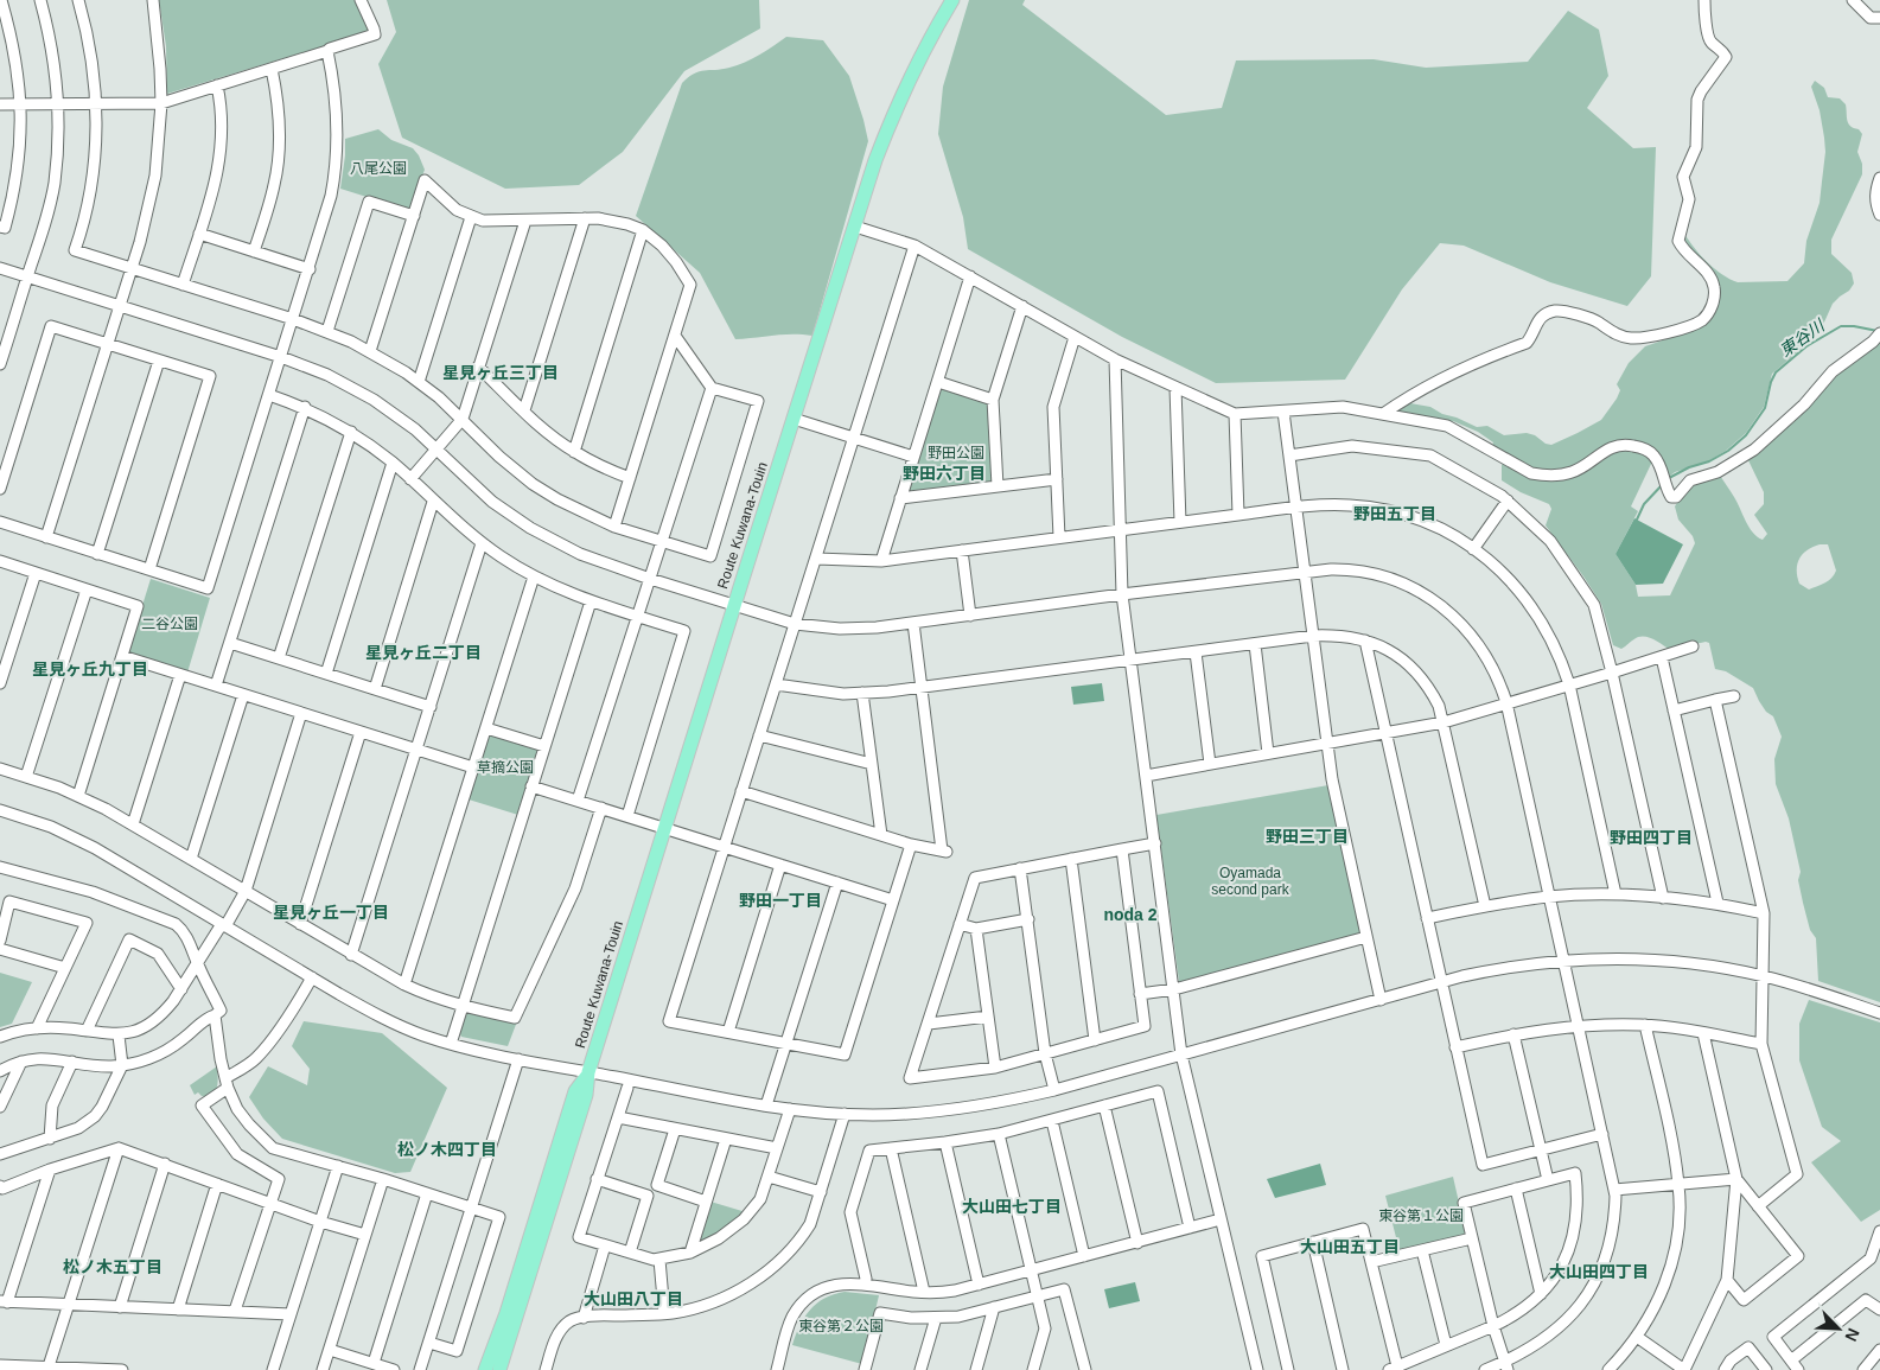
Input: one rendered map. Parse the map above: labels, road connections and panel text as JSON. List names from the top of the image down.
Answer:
{
  "streets": {
    "main road": ["Route Kuwana-Touin"]
  },
  "districts": [
    "星見ヶ丘三丁目",
    "野田六丁目",
    "野田五丁目",
    "星見ヶ丘二丁目",
    "星見ヶ丘九丁目",
    "野田三丁目",
    "野田四丁目",
    "野田一丁目",
    "星見ヶ丘一丁目",
    "noda 2",
    "松ノ木四丁目",
    "大山田七丁目",
    "大山田五丁目",
    "松ノ木五丁目",
    "大山田四丁目",
    "大山田八丁目"
  ],
  "water": ["東谷川"],
  "parks": [
    "八尾公園",
    "野田公園",
    "二谷公園",
    "草摘公園",
    "Oyamada second park",
    "東谷第１公園",
    "東谷第２公園"
  ],
  "north": "bottom right"
}
